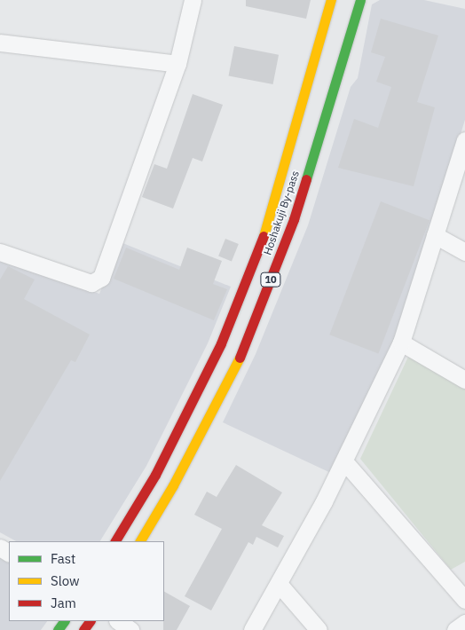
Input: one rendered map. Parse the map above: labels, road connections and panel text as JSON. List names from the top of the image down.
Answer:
{
  "streets": {
    "main road": ["Hoshakuji By-pass", "10"]
  },
  "legend": ["Fast", "Slow", "Jam"]
}
